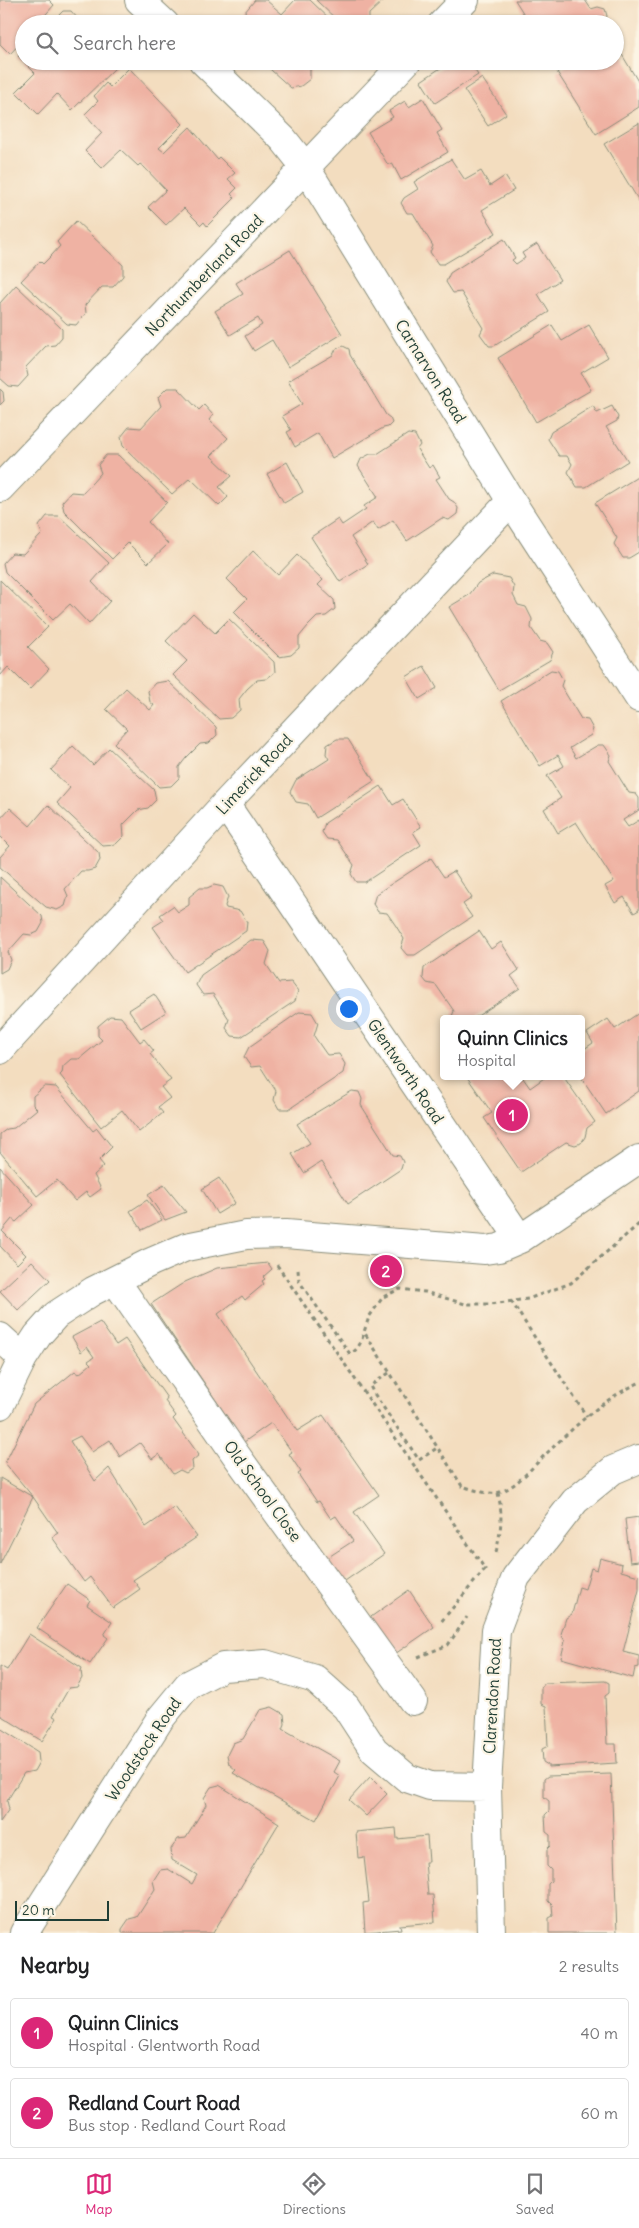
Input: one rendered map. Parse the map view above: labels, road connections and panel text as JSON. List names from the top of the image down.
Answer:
{
  "streets": {
    "street": [
      "Northumberland Road",
      "Carnarvon Road",
      "Limerick Road",
      "Glentworth Road",
      "Old School Close",
      "Clarendon Road",
      "Woodstock Road"
    ]
  },
  "crossings": [
    ["Northumberland Road", "Carnarvon Road"],
    ["Carnarvon Road", "Limerick Road"],
    ["Limerick Road", "Glentworth Road"],
    ["Clarendon Road", "Woodstock Road"]
  ],
  "scale_bar": "20 m",
  "page": {
    "search": "Search here",
    "popup": ["Quinn Clinics", "Hospital"],
    "pins": ["1", "2"],
    "scale": "20 m",
    "heading": ["Nearby", "2 results"],
    "list": [
      {
        "mark": "1",
        "name": "Quinn Clinics",
        "note": "Hospital · Glentworth Road",
        "value": "40 m"
      },
      {
        "mark": "2",
        "name": "Redland Court Road",
        "note": "Bus stop · Redland Court Road",
        "value": "60 m"
      }
    ],
    "nav": ["Map", "Directions", "Saved"]
  }
}
